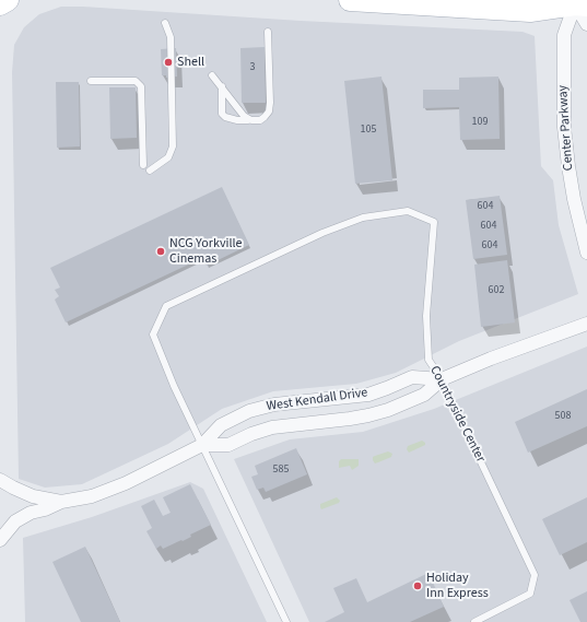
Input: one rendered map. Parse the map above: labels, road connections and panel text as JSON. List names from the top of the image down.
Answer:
{
  "streets": {
    "street": ["Center Parkway", "West Kendall Drive"],
    "lane": ["Countryside Center"]
  },
  "crossings": [
    ["West Kendall Drive", "Countryside Center"]
  ],
  "places": ["Shell", "NCG Yorkville Cinemas", "Holiday Inn Express"],
  "house_numbers": [
    "3",
    "109",
    "105",
    "604",
    "604",
    "604",
    "602",
    "508",
    "585"
  ]
}
